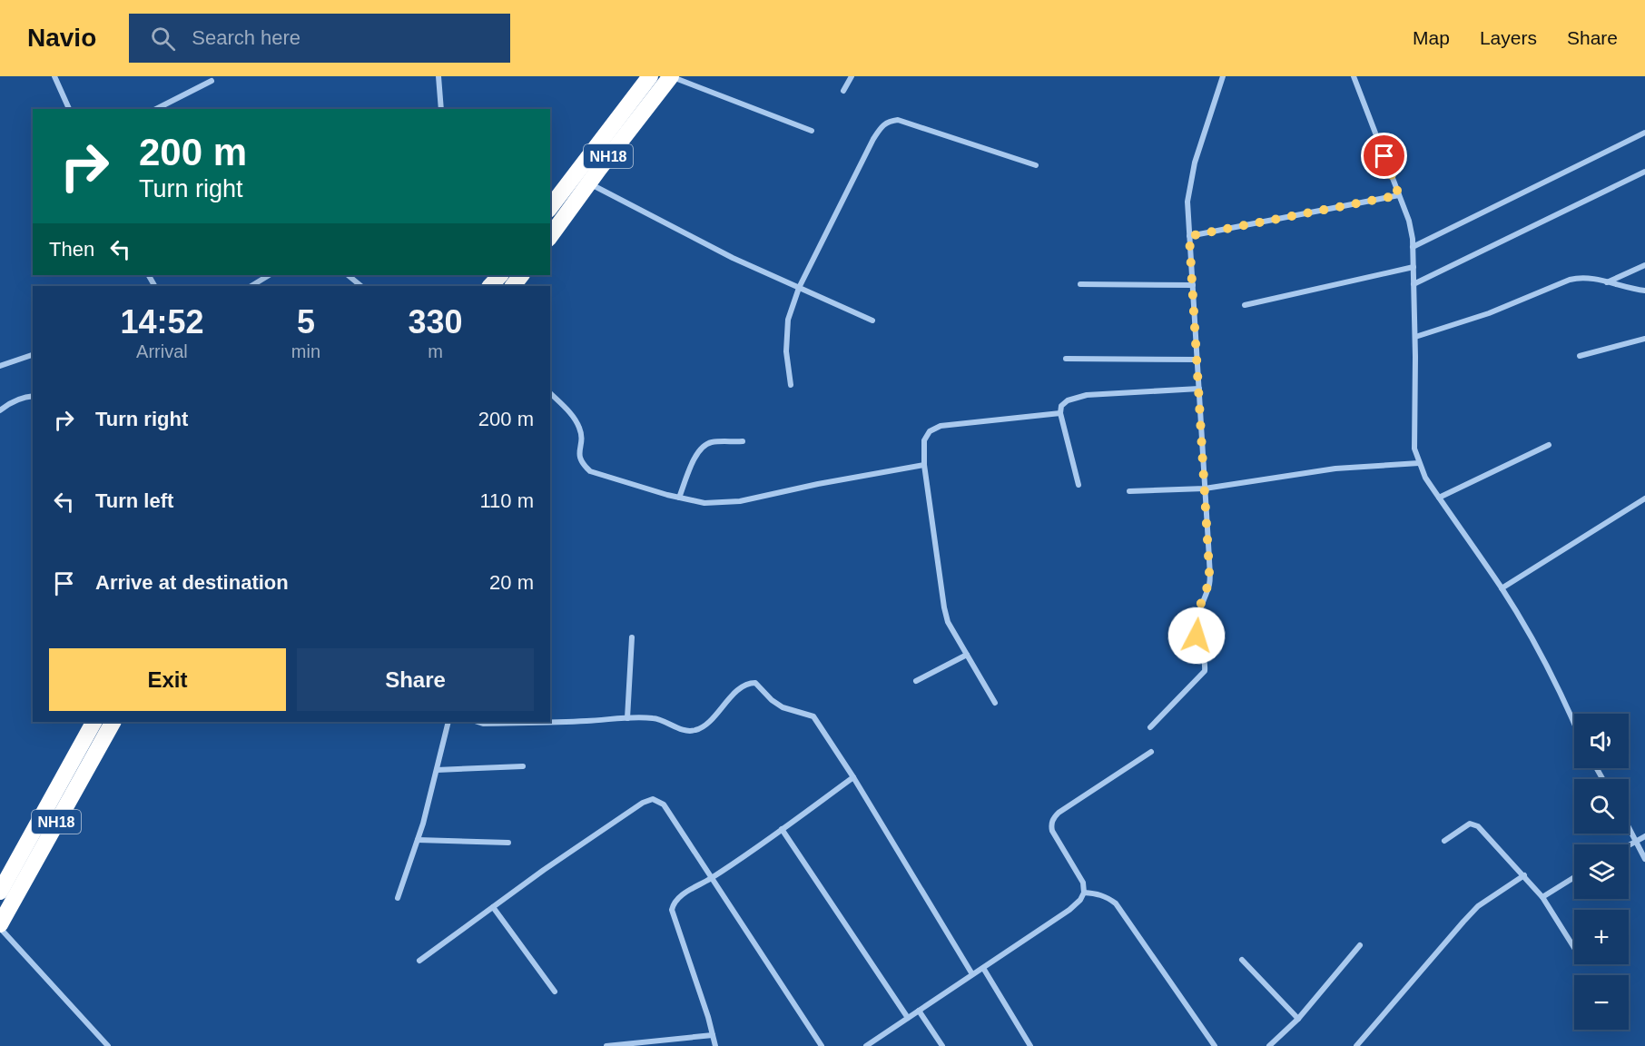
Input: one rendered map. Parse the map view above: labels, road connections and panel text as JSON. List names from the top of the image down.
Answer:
{
  "streets": {
    "highway": ["NH18"]
  },
  "page": {
    "header": "Navio",
    "search": "Search here",
    "nav": ["Map", "Layers", "Share"],
    "turn": ["200 m", "Turn right"],
    "then": "Then",
    "eta": [
      "14:52",
      "Arrival",
      "5",
      "min",
      "330",
      "m"
    ],
    "list": [
      {
        "name": "Turn right",
        "value": "200 m"
      },
      {
        "name": "Turn left",
        "value": "110 m"
      },
      {
        "name": "Arrive at destination",
        "value": "20 m"
      }
    ],
    "buttons": ["Exit", "Share"],
    "map_buttons": ["+", "−"]
  }
}
